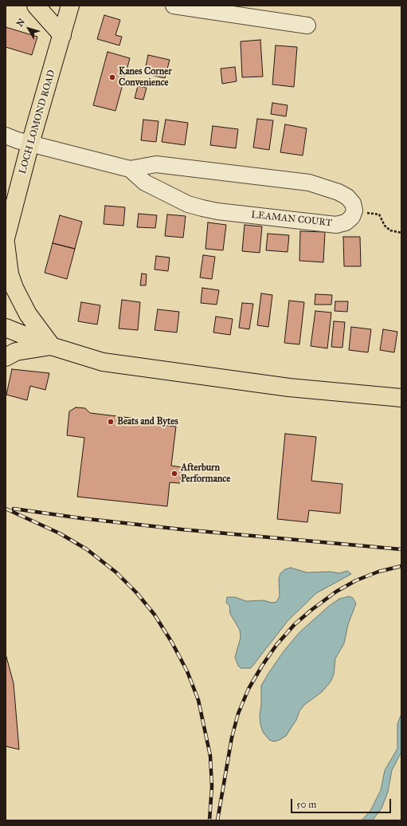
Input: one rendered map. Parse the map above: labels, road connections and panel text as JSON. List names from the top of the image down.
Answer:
{
  "streets": {
    "main road": ["LOCH LOMOND ROAD"],
    "street": ["LEAMAN COURT"]
  },
  "crossings": [
    ["LOCH LOMOND ROAD", "LEAMAN COURT"]
  ],
  "places": ["Kanes Corner Convenience", "Beats and Bytes", "Afterburn Performance"],
  "scale_bar": "50 m",
  "north": "top left"
}
